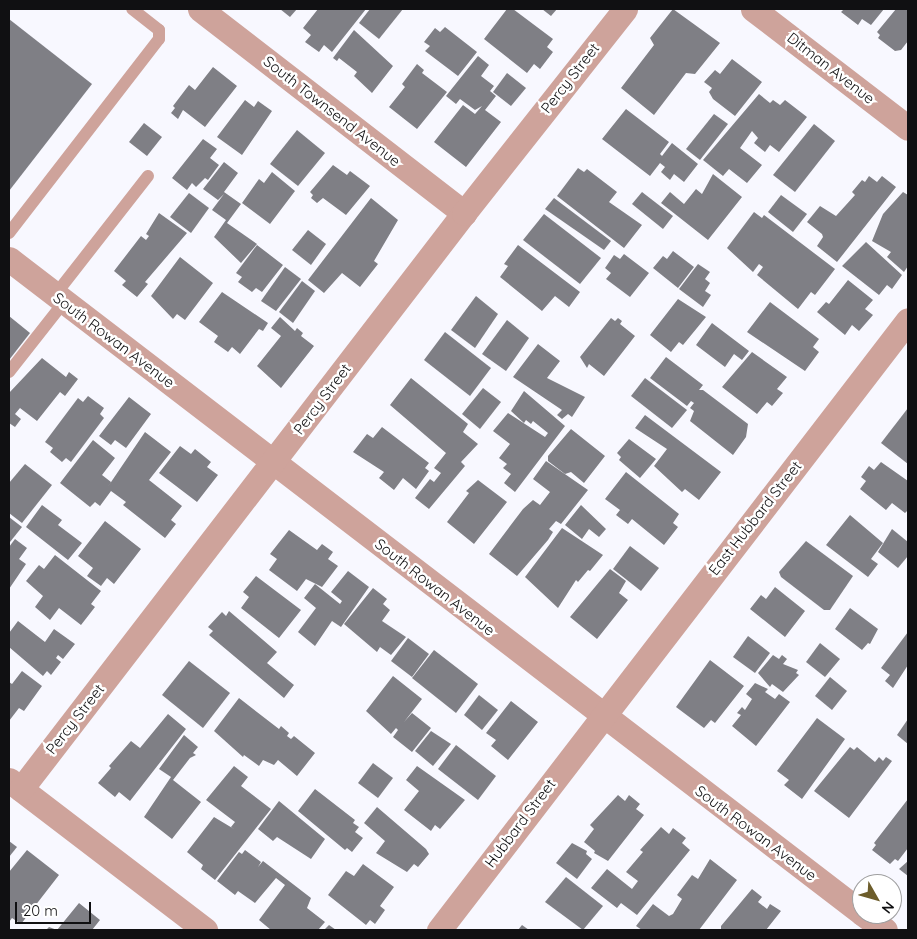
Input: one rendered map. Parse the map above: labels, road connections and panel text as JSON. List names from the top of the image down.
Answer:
{
  "streets": {
    "street": [
      "Ditman Avenue",
      "Percy Street",
      "South Townsend Avenue",
      "South Rowan Avenue",
      "East Hubbard Street",
      "Hubbard Street"
    ]
  },
  "crossings": [
    ["Percy Street", "South Townsend Avenue"],
    ["Percy Street", "South Rowan Avenue"],
    ["South Rowan Avenue", "East Hubbard Street"],
    ["South Rowan Avenue", "Hubbard Street"],
    ["East Hubbard Street", "Hubbard Street"]
  ],
  "scale_bar": "20 m",
  "north": "bottom right"
}
